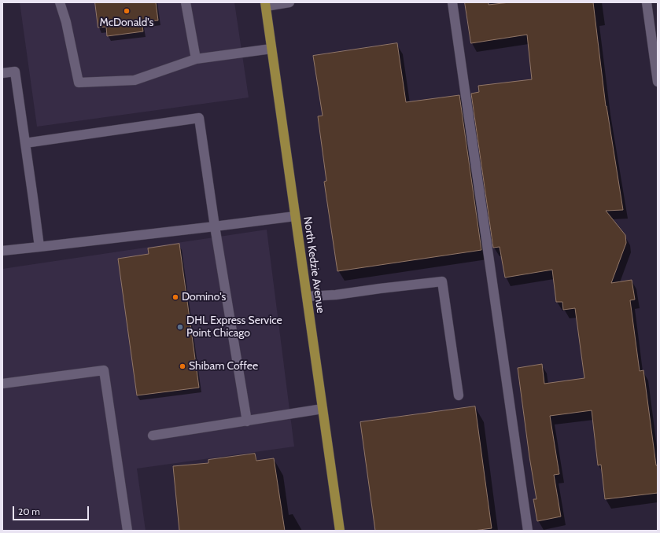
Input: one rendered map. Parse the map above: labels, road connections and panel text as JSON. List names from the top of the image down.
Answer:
{
  "streets": {
    "main road": ["North Kedzie Avenue"]
  },
  "places": [
    "McDonald's",
    "Domino's",
    "DHL Express Service Point Chicago",
    "Shibam Coffee"
  ],
  "scale_bar": "20 m"
}
